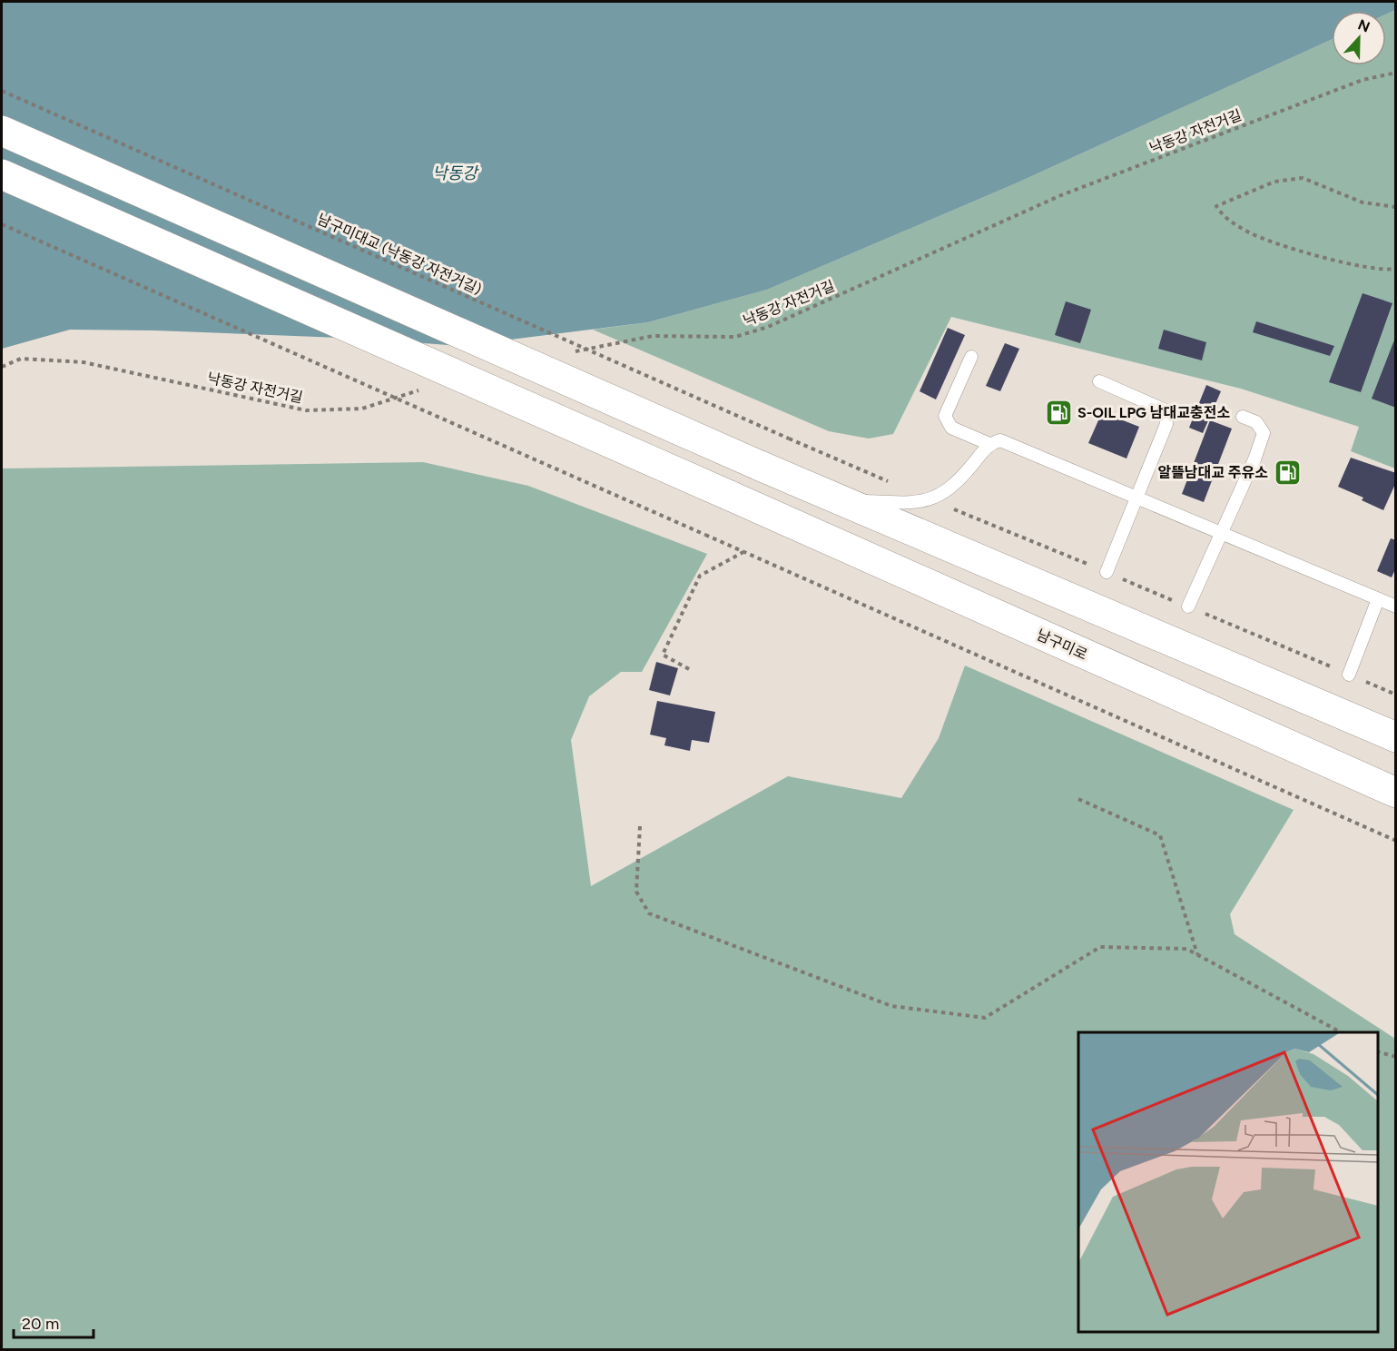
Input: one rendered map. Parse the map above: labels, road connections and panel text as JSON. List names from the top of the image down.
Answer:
{
  "streets": {
    "street": ["남구미로"],
    "path": ["낙동강 자전거길", "남구미대교 (낙동강 자전거길)"]
  },
  "water": ["낙동강"],
  "places": {
    "fuel station": ["S-OIL LPG 남대교충전소", "알뜰남대교 주유소"]
  },
  "scale_bar": "20 m",
  "north": "top"
}
